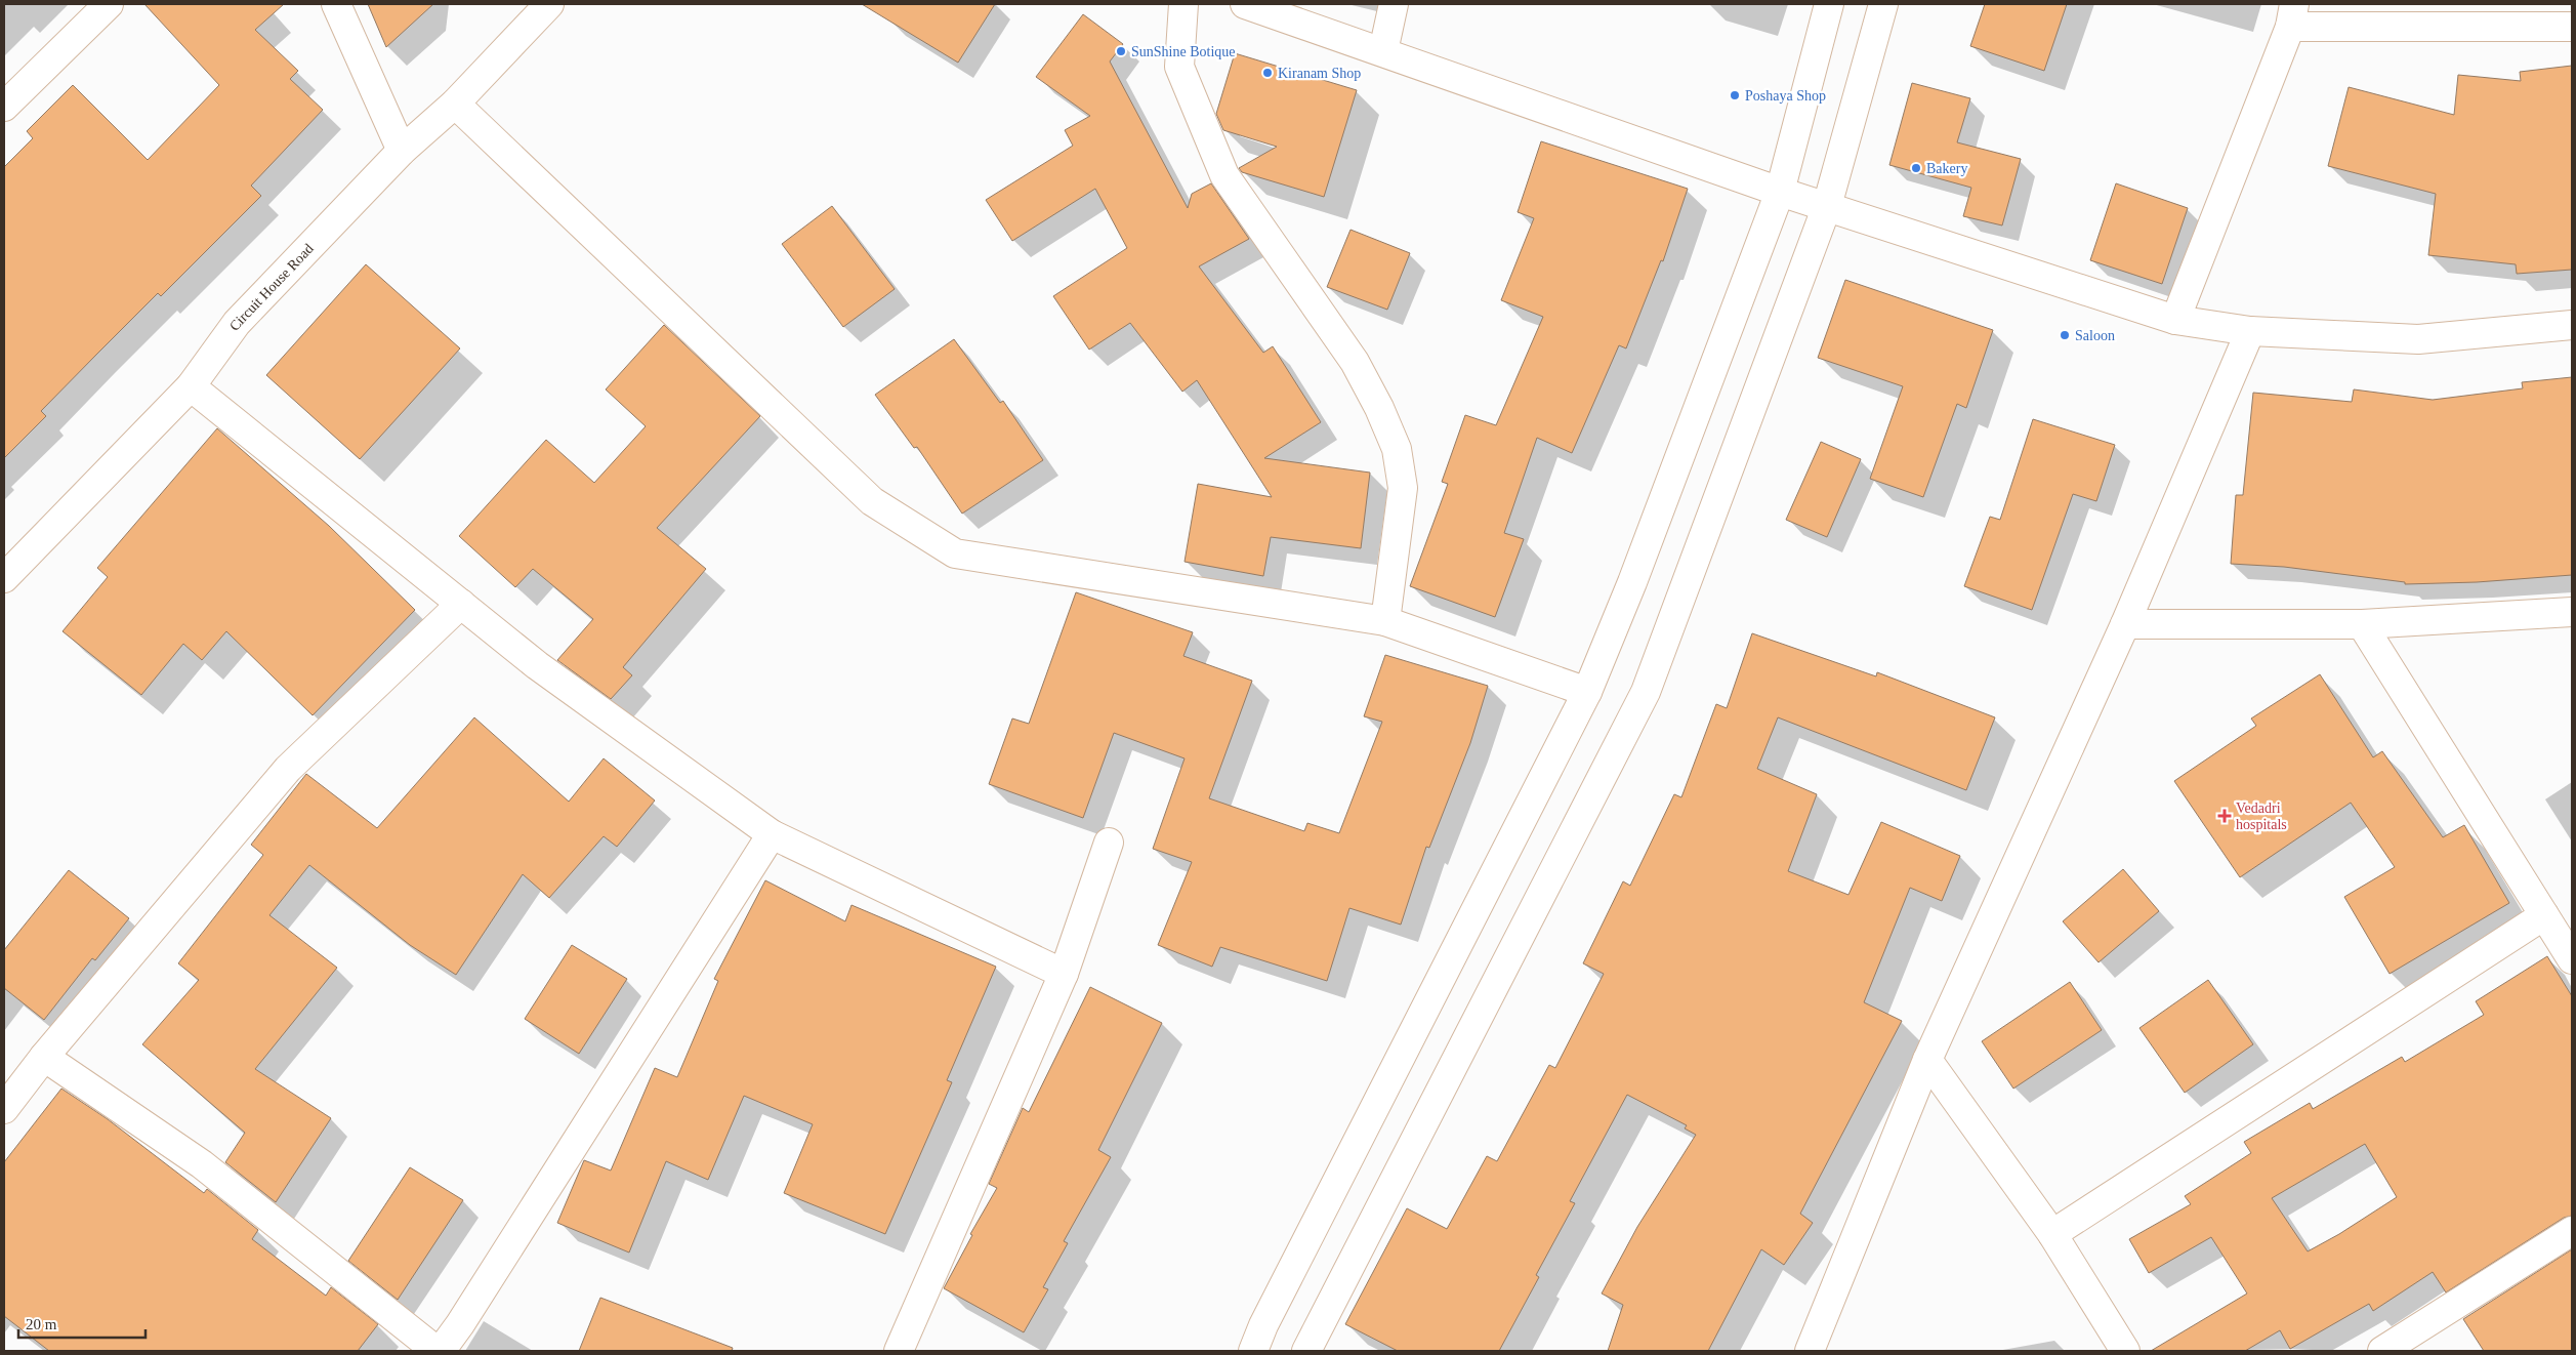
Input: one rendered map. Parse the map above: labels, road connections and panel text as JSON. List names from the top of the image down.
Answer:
{
  "streets": {
    "street": ["Circuit House Road"]
  },
  "places": {
    "other": [
      "SunShine Botique",
      "Kiranam Shop",
      "Poshaya Shop",
      "Bakery",
      "Saloon"
    ],
    "health": ["Vedadri hospitals"]
  },
  "scale_bar": "20 m"
}
